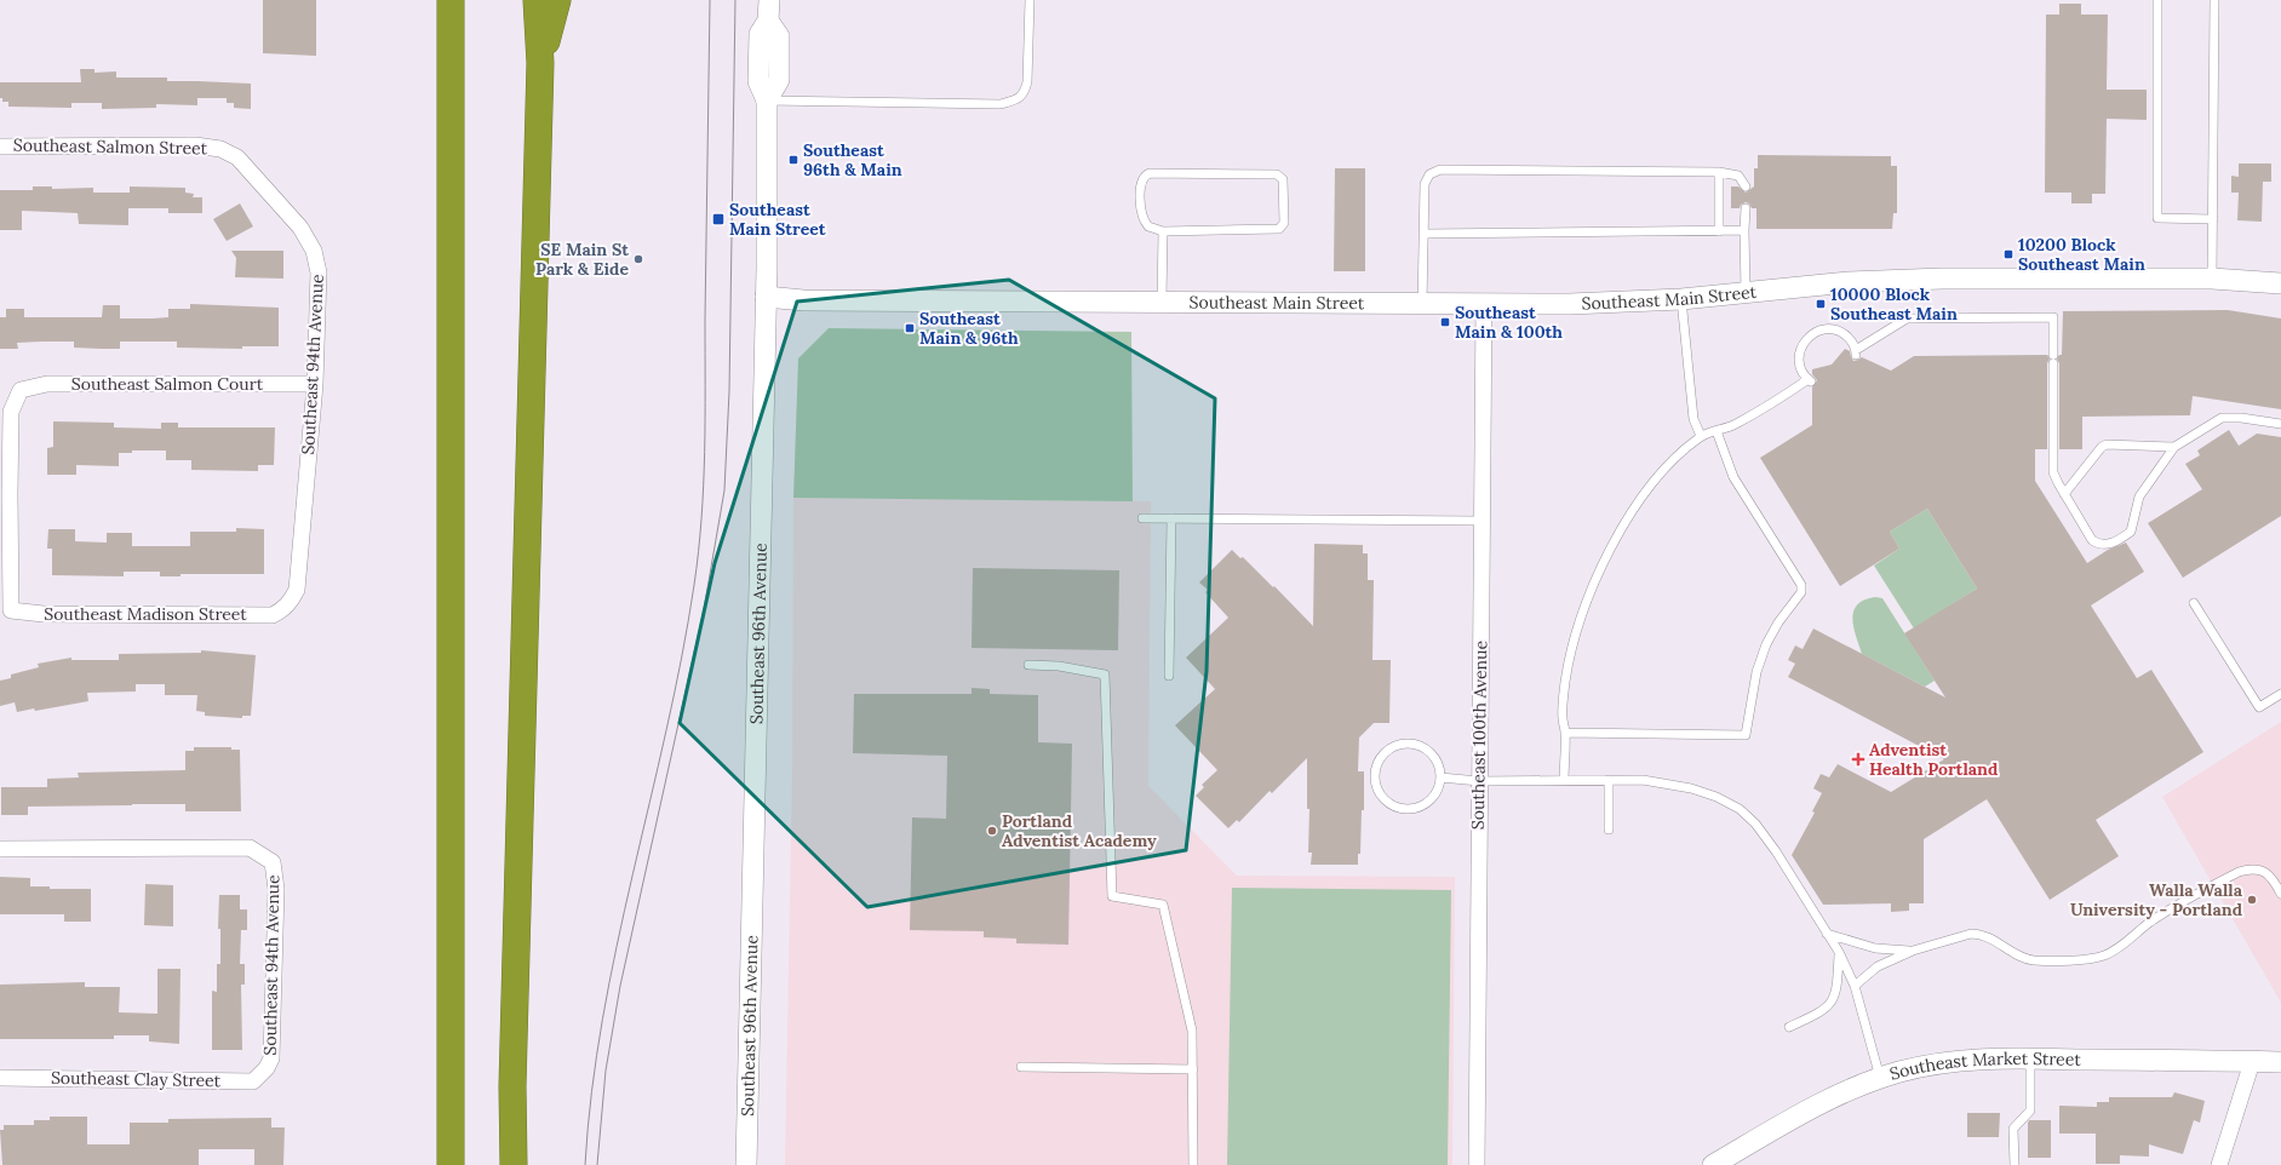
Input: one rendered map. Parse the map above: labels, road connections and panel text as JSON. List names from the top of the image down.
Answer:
{
  "streets": {
    "street": [
      "Southeast Salmon Street",
      "Southeast Main Street",
      "Southeast 94th Avenue",
      "Southeast Salmon Court",
      "Southeast Madison Street",
      "Southeast 96th Avenue",
      "Southeast 100th Avenue",
      "Southeast Market Street",
      "Southeast Clay Street"
    ]
  },
  "crossings": [
    ["Southeast Salmon Street", "Southeast 94th Avenue"],
    ["Southeast Main Street", "Southeast 96th Avenue"],
    ["Southeast Main Street", "Southeast 100th Avenue"],
    ["Southeast 94th Avenue", "Southeast Salmon Court"],
    ["Southeast 94th Avenue", "Southeast Madison Street"],
    ["Southeast 94th Avenue", "Southeast Clay Street"],
    ["Southeast Salmon Court", "Southeast Madison Street"]
  ],
  "places": {
    "transit": [
      "Southeast 96th & Main",
      "Southeast Main Street",
      "10200 Block Southeast Main",
      "10000 Block Southeast Main",
      "Southeast Main & 100th",
      "Southeast Main & 96th"
    ],
    "other": ["SE Main St Park & Eide", "Portland Adventist Academy", "Walla Walla University - Portland"],
    "health": ["Adventist Health Portland"]
  }
}
